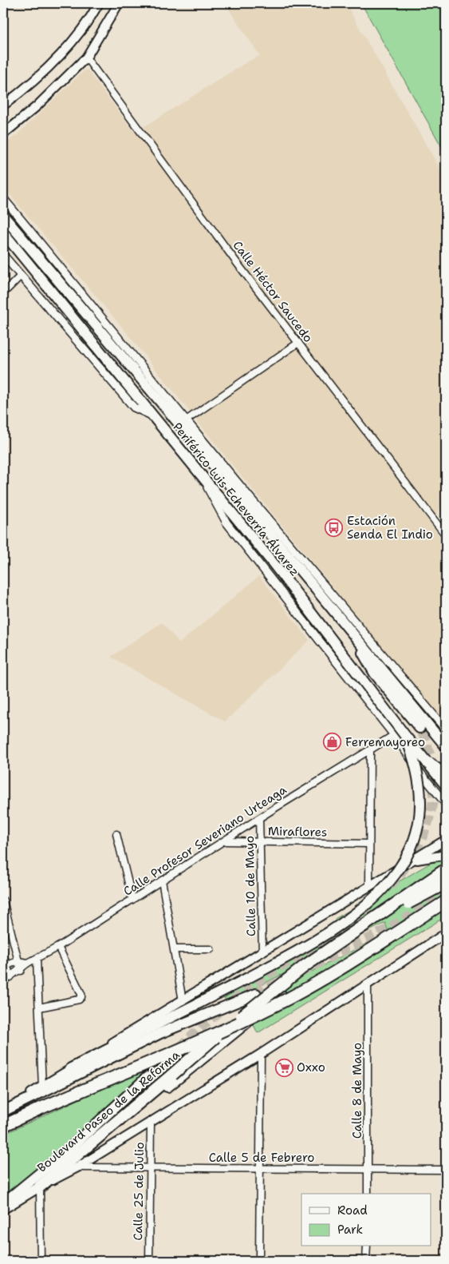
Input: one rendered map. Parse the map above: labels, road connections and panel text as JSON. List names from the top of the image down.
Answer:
{
  "streets": {
    "highway": ["Periférico Luis Echeverría Álvarez", "Boulevard Paseo de la Reforma"],
    "street": [
      "Calle Héctor Saucedo",
      "Miraflores",
      "Calle Profesor Severiano Urteaga",
      "Calle 10 de Mayo",
      "Calle 8 de Mayo",
      "Calle 5 de Febrero",
      "Calle 25 de Julio"
    ]
  },
  "crossings": [
    ["Miraflores", "Calle Profesor Severiano Urteaga"],
    ["Miraflores", "Calle 10 de Mayo"],
    ["Calle Profesor Severiano Urteaga", "Calle 10 de Mayo"],
    ["Calle 8 de Mayo", "Calle 5 de Febrero"],
    ["Calle 5 de Febrero", "Calle 25 de Julio"]
  ],
  "places": {
    "bus stop": ["Estación Senda El Indio"],
    "shop": ["Ferremayoreo"],
    "supermarket": ["Oxxo"]
  },
  "legend": ["Road", "Park"]
}
